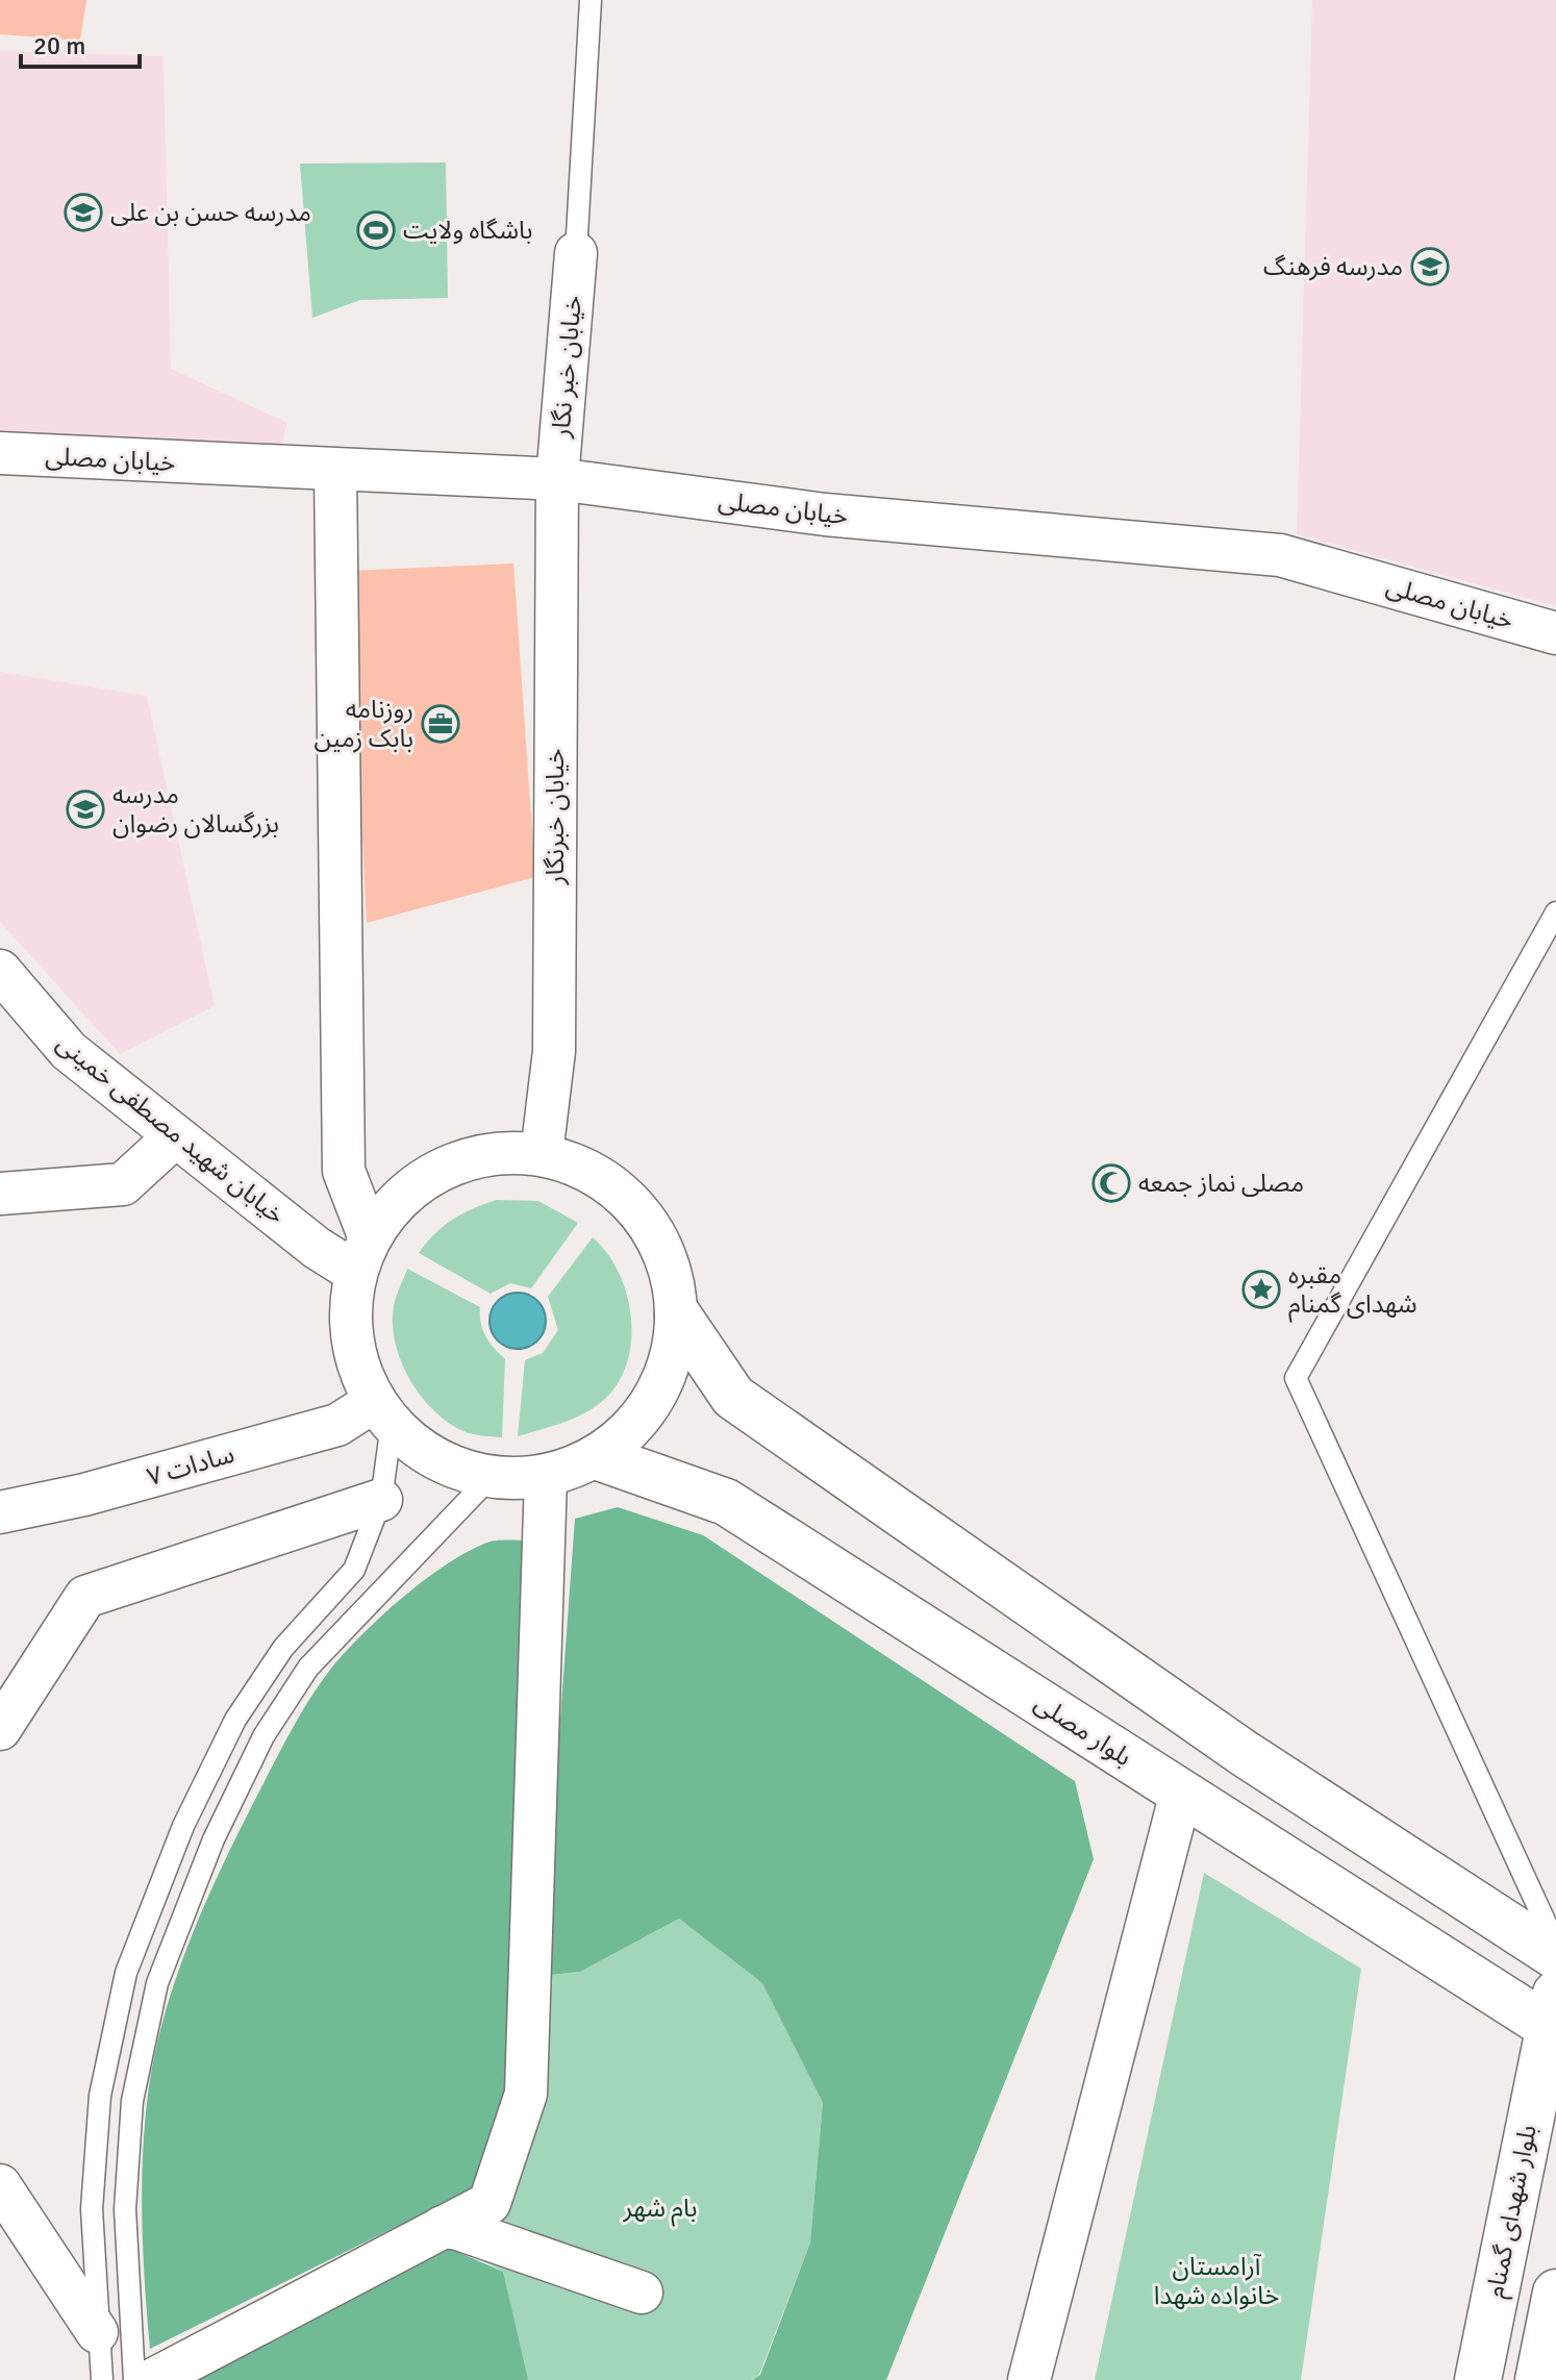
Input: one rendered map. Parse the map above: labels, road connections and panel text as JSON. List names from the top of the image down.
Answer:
{
  "streets": {
    "street": [
      "خیابان خبر نگار",
      "خیابان مصلی",
      "خیابان خبرنگار",
      "خیابان شهید مصطفی خمینی",
      "سادات ۷",
      "بلوار مصلی",
      "بلوار شهدای گمنام"
    ]
  },
  "crossings": [
    ["خیابان خبر نگار", "خیابان مصلی"],
    ["خیابان خبر نگار", "خیابان خبرنگار"],
    ["خیابان مصلی", "خیابان خبرنگار"],
    ["بلوار مصلی", "بلوار شهدای گمنام"]
  ],
  "parks": ["بام شهر", "آرامستان خانواده شهدا"],
  "places": {
    "school or university": ["مدرسه حسن بن علی", "مدرسه فرهنگ", "مدرسه بزرگسالان رضوان"],
    "sports": ["باشگاه ولایت"],
    "office": ["روزنامه بابک زمین"],
    "mosque": ["مصلی نماز جمعه"],
    "place": ["مقبره شهدای گمنام"]
  },
  "scale_bar": "20 m"
}
